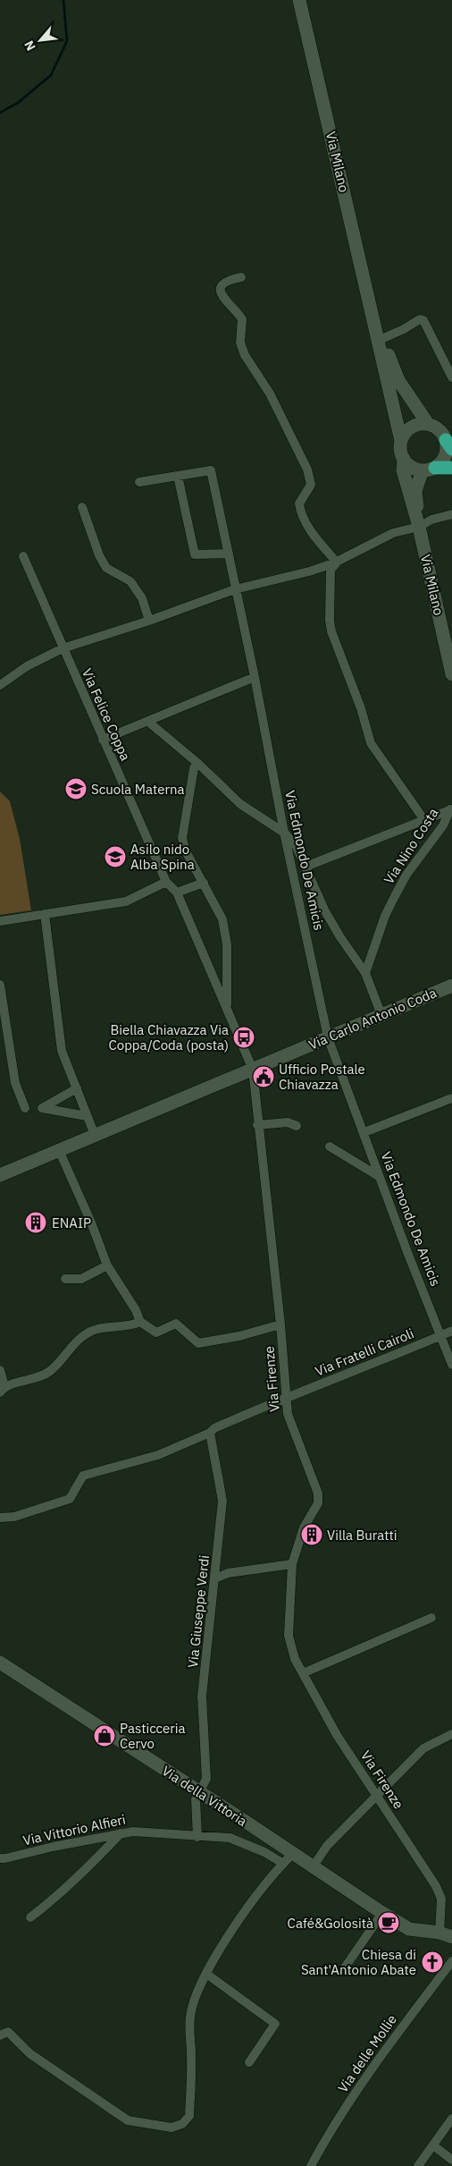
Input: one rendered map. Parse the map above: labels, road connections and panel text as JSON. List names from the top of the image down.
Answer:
{
  "streets": {
    "street": [
      "Via Milano",
      "Via Felice Coppa",
      "Via Nino Costa",
      "Via Edmondo De Amicis",
      "Via Carlo Antonio Coda",
      "Via Fratelli Cairoli",
      "Via Firenze",
      "Via Giuseppe Verdi",
      "Via della Vittoria",
      "Via Vittorio Alfieri",
      "Via delle Mollie"
    ]
  },
  "crossings": [
    ["Via Felice Coppa", "Via Carlo Antonio Coda"],
    ["Via Felice Coppa", "Via Firenze"],
    ["Via Edmondo De Amicis", "Via Carlo Antonio Coda"],
    ["Via Edmondo De Amicis", "Via Fratelli Cairoli"],
    ["Via Carlo Antonio Coda", "Via Firenze"],
    ["Via Fratelli Cairoli", "Via Firenze"],
    ["Via Firenze", "Via della Vittoria"],
    ["Via Giuseppe Verdi", "Via della Vittoria"],
    ["Via Giuseppe Verdi", "Via Vittorio Alfieri"],
    ["Via della Vittoria", "Via Vittorio Alfieri"]
  ],
  "places": {
    "school or university": ["Scuola Materna", "Asilo nido Alba Spina"],
    "bus stop": ["Biella Chiavazza Via Coppa/Coda (posta)"],
    "public building": ["Ufficio Postale Chiavazza"],
    "building": ["ENAIP", "Villa Buratti"],
    "shop": ["Pasticceria Cervo"],
    "cafe": ["Café&Golosità"],
    "church": ["Chiesa di Sant'Antonio Abate"]
  },
  "north": "bottom left"
}
